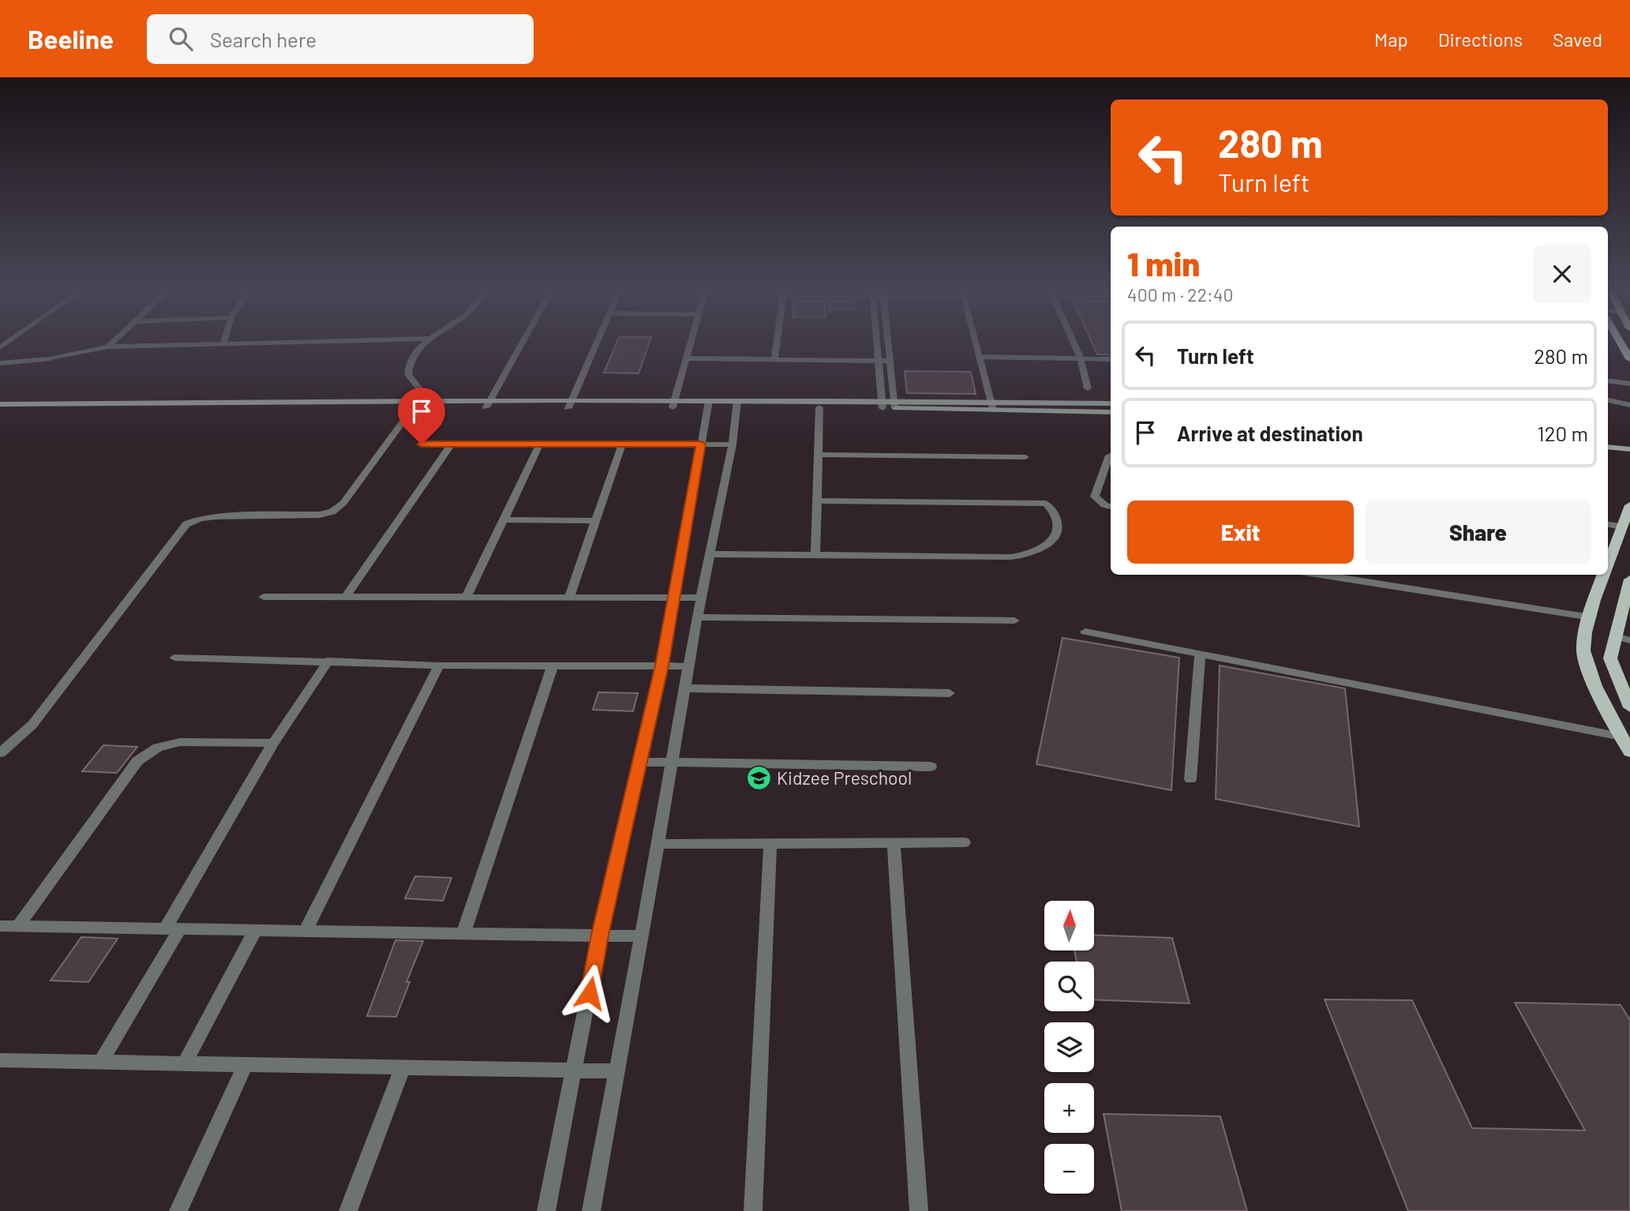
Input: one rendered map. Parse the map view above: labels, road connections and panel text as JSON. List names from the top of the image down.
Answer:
{
  "places": {
    "school or university": ["Kidzee Preschool"]
  },
  "north": "top",
  "page": {
    "header": "Beeline",
    "search": "Search here",
    "nav": ["Map", "Directions", "Saved"],
    "turn": ["280 m", "Turn left"],
    "heading": ["1 min", "400 m · 22:40"],
    "list": [
      {
        "name": "Turn left",
        "value": "280 m"
      },
      {
        "name": "Arrive at destination",
        "value": "120 m"
      }
    ],
    "buttons": ["Exit", "Share"],
    "map_buttons": ["+", "−"]
  }
}
